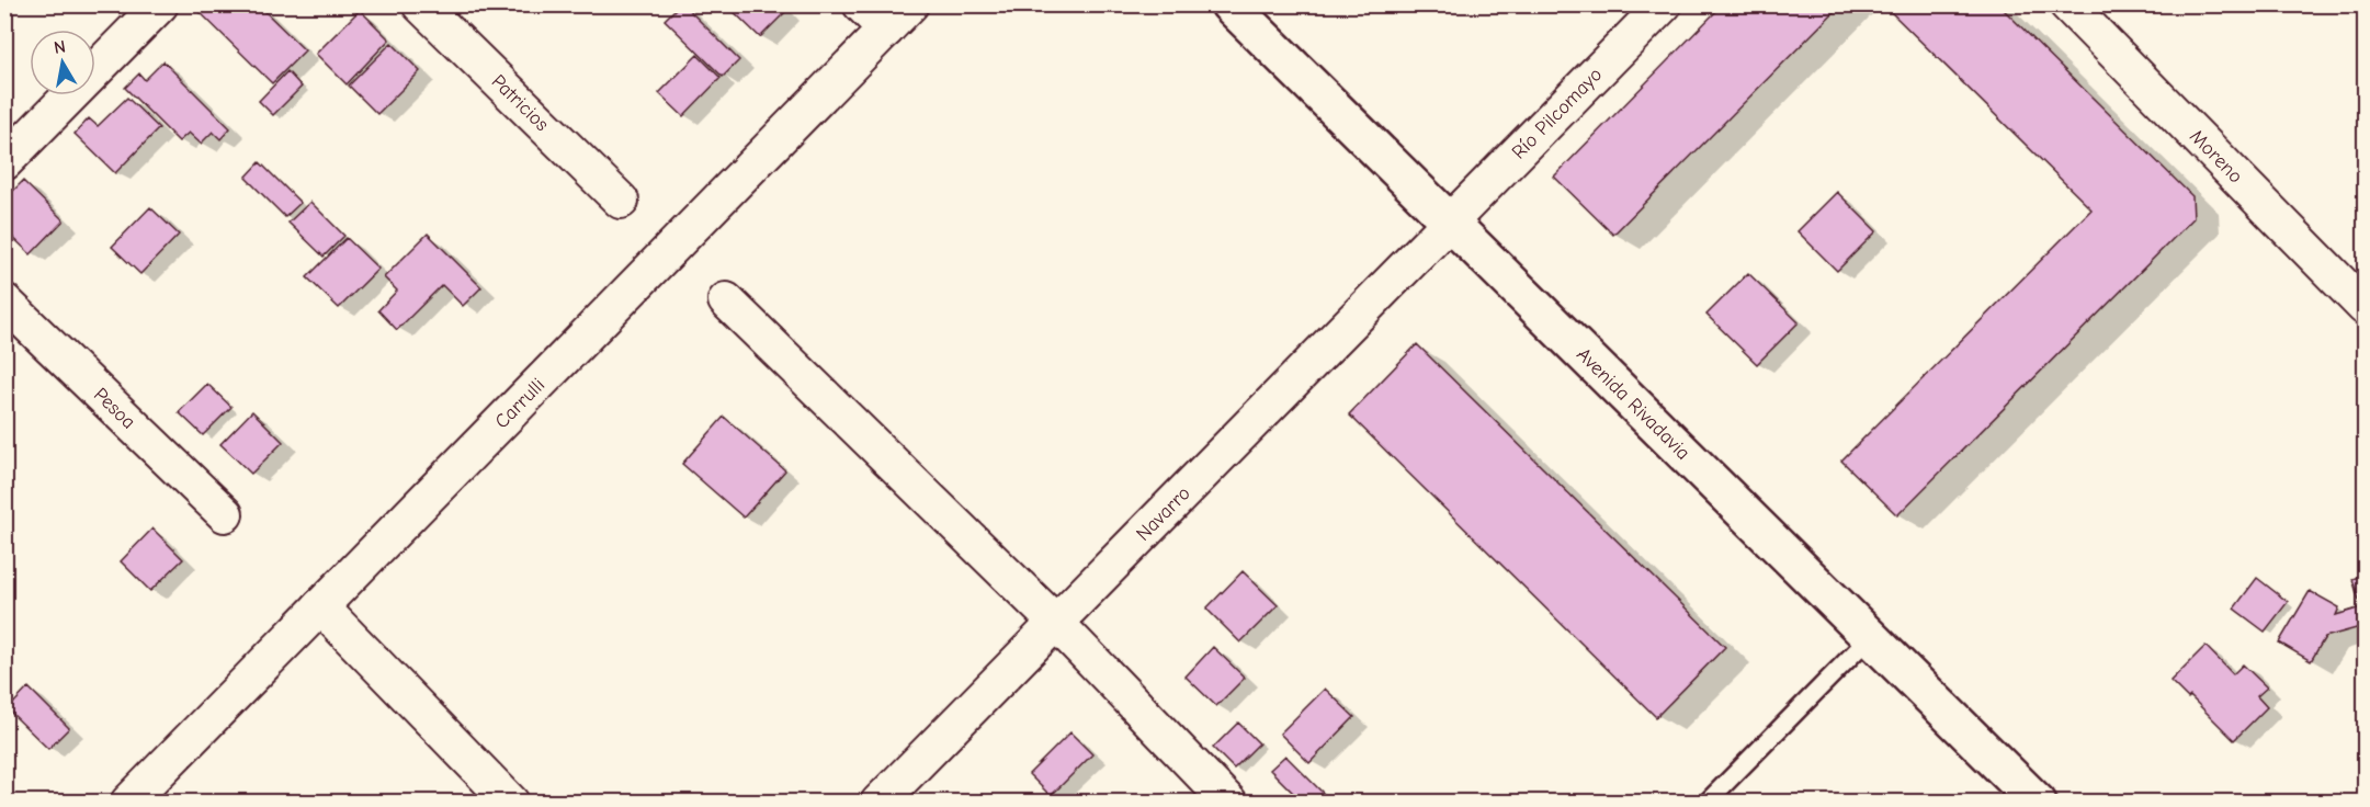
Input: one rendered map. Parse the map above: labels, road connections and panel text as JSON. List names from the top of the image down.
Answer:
{
  "streets": {
    "main road": ["Avenida Rivadavia"],
    "street": [
      "Patricios",
      "Río Pilcomayo",
      "Moreno",
      "Carrulli",
      "Pesoa",
      "Navarro"
    ]
  },
  "crossings": [
    ["Río Pilcomayo", "Avenida Rivadavia"],
    ["Río Pilcomayo", "Navarro"],
    ["Avenida Rivadavia", "Navarro"]
  ],
  "north": "top"
}
